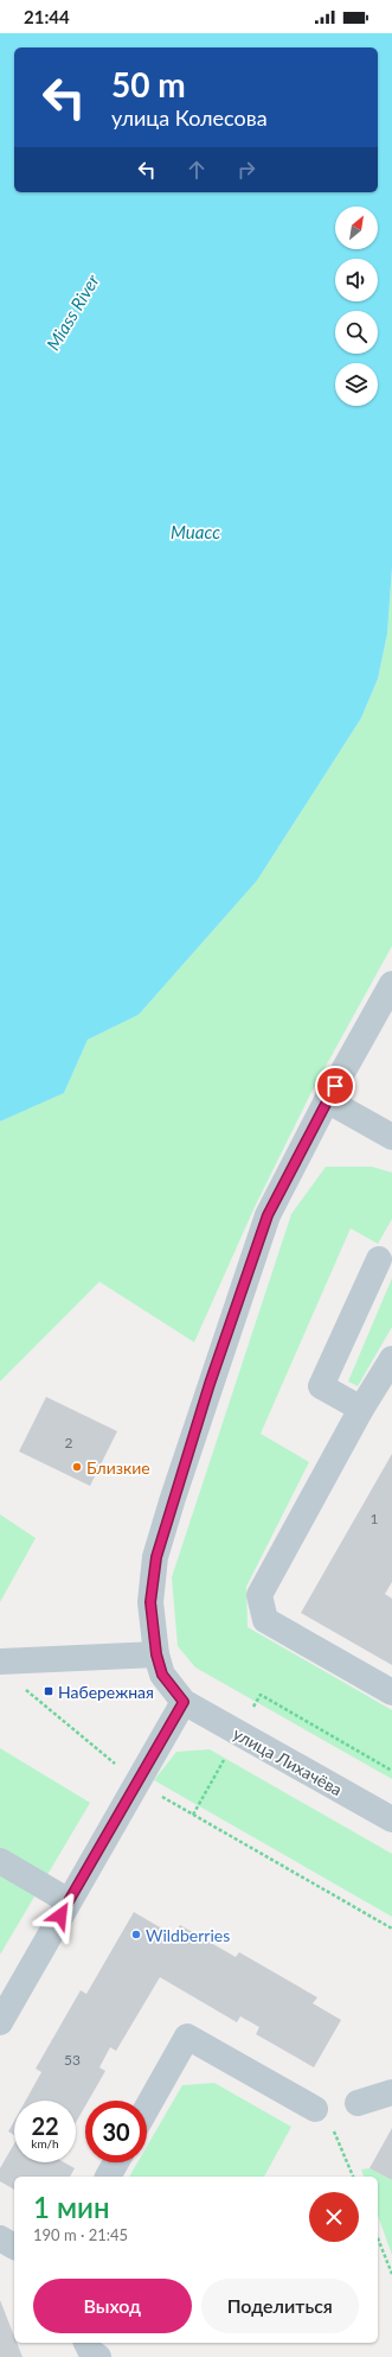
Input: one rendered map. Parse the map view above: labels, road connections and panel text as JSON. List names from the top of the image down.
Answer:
{
  "streets": {
    "street": ["улица Лихачёва"]
  },
  "water": ["Miass River", "Миасс"],
  "places": {
    "other": ["Близкие", "Wildberries"],
    "transit": ["Набережная"]
  },
  "house_numbers": ["2", "1", "53"],
  "north": "top right",
  "page": {
    "status": "21:44",
    "turn": ["50 m", "улица Колесова"],
    "speed": "22 km/h",
    "limit": "30",
    "heading": ["1 мин", "190 m · 21:45"],
    "buttons": ["Выход", "Поделиться"]
  }
}
